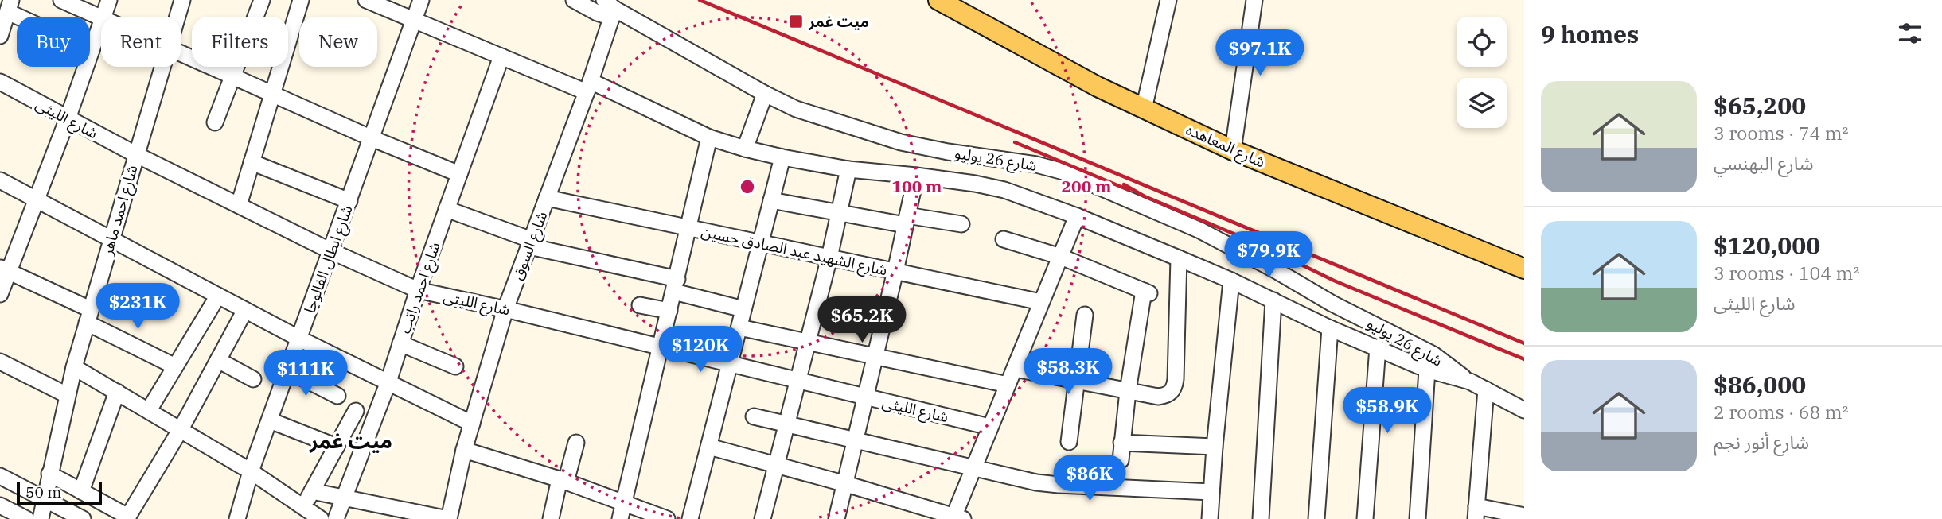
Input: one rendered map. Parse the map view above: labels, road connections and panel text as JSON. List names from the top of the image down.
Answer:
{
  "streets": {
    "main road": ["شارع المعاهده"],
    "street": [
      "شارع الليثى",
      "شارع 26 يوليو",
      "شارع احمد ماهر",
      "شارع السوق",
      "شارع الشهيد عبد الصادق حسين",
      "شارع ابطال الفالوجا",
      "شارع احمد راتب"
    ]
  },
  "crossings": [
    ["شارع الليثى", "شارع احمد ماهر"],
    ["شارع الليثى", "شارع السوق"],
    ["شارع الليثى", "شارع ابطال الفالوجا"],
    ["شارع الليثى", "شارع احمد راتب"],
    ["شارع 26 يوليو", "شارع السوق"],
    ["شارع 26 يوليو", "شارع ابطال الفالوجا"],
    ["شارع 26 يوليو", "شارع احمد راتب"],
    ["شارع السوق", "شارع الشهيد عبد الصادق حسين"]
  ],
  "districts": ["ميت غمر"],
  "places": {
    "transit": ["ميت غمر"]
  },
  "scale_bar": "50 m",
  "page": {
    "heading": "9 homes",
    "chip": [
      "Buy",
      "Rent",
      "Filters",
      "New"
    ],
    "price": [
      "$97.1K",
      "$79.9K",
      "$231K",
      "$65.2K",
      "$120K",
      "$58.3K",
      "$111K",
      "$58.9K",
      "$86K"
    ],
    "list": [
      {
        "name": "$65,200",
        "note": "3 rooms · 74 m² · شارع البهنسي"
      },
      {
        "name": "$120,000",
        "note": "3 rooms · 104 m² · شارع الليثى"
      },
      {
        "name": "$86,000",
        "note": "2 rooms · 68 m² · شارع أنور نجم"
      }
    ],
    "scale": "50 m"
  },
  "rings": ["100 m", "200 m"]
}
